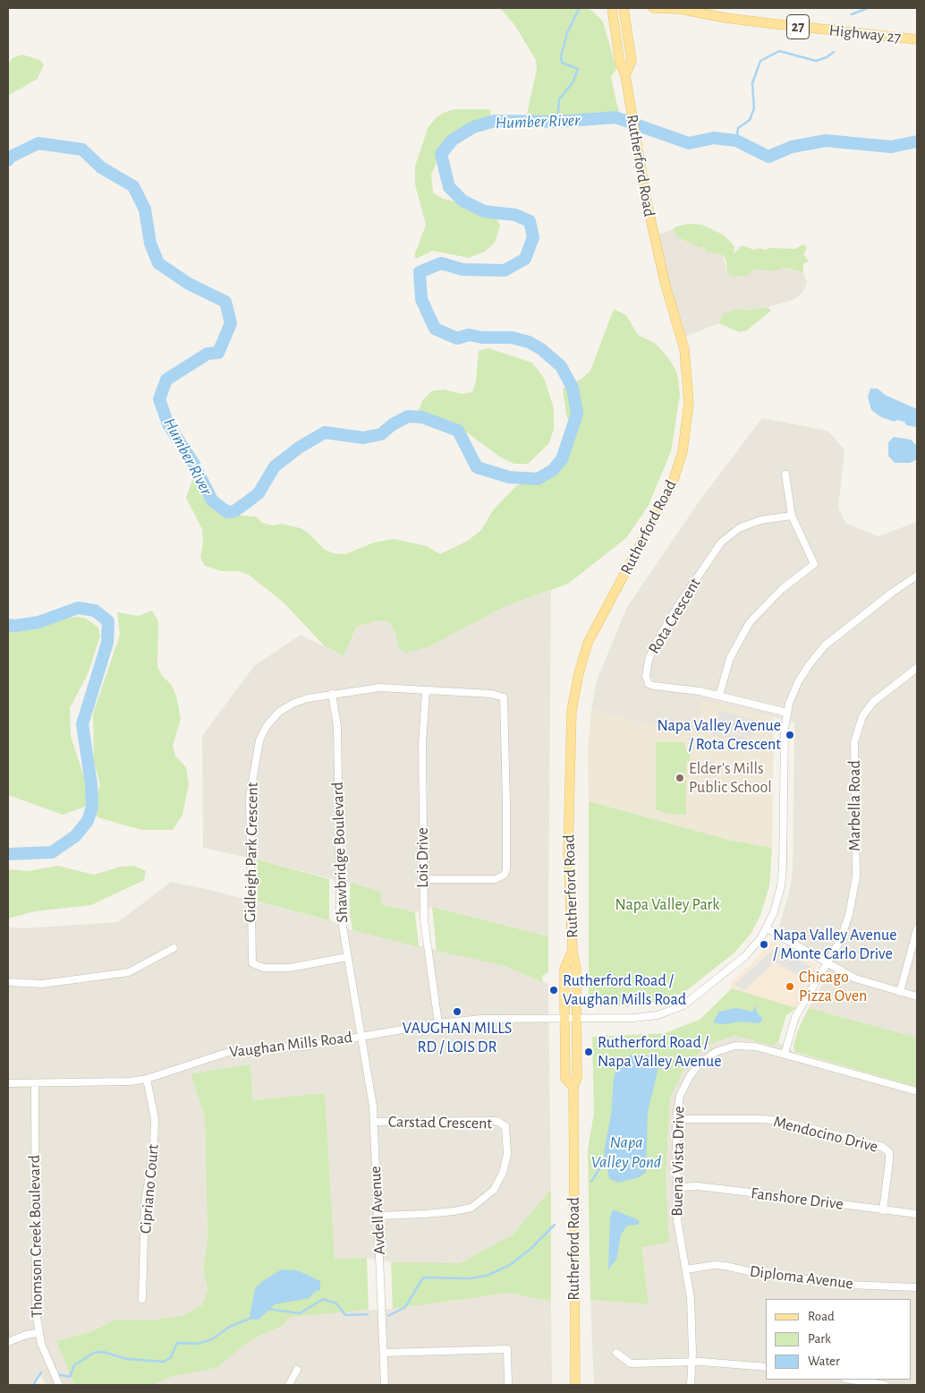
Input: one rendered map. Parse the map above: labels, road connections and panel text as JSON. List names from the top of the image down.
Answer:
{
  "streets": {
    "main road": ["27", "Highway 27", "Rutherford Road"],
    "street": [
      "Rota Crescent",
      "Marbella Road",
      "Gidleigh Park Crescent",
      "Shawbridge Boulevard",
      "Lois Drive",
      "Vaughan Mills Road",
      "Carstad Crescent",
      "Mendocino Drive",
      "Buena Vista Drive",
      "Cipriano Court",
      "Fanshore Drive",
      "Avdell Avenue",
      "Thomson Creek Boulevard",
      "Diploma Avenue"
    ]
  },
  "crossings": [
    ["Rutherford Road", "Vaughan Mills Road"],
    ["Rota Crescent", "Vaughan Mills Road"],
    ["Marbella Road", "Buena Vista Drive"],
    ["Gidleigh Park Crescent", "Shawbridge Boulevard"],
    ["Gidleigh Park Crescent", "Lois Drive"],
    ["Shawbridge Boulevard", "Vaughan Mills Road"],
    ["Shawbridge Boulevard", "Avdell Avenue"],
    ["Lois Drive", "Vaughan Mills Road"],
    ["Vaughan Mills Road", "Cipriano Court"],
    ["Vaughan Mills Road", "Avdell Avenue"],
    ["Vaughan Mills Road", "Thomson Creek Boulevard"],
    ["Carstad Crescent", "Avdell Avenue"],
    ["Mendocino Drive", "Buena Vista Drive"],
    ["Mendocino Drive", "Fanshore Drive"],
    ["Buena Vista Drive", "Fanshore Drive"],
    ["Buena Vista Drive", "Diploma Avenue"]
  ],
  "water": ["Humber River", "Napa Valley Pond"],
  "parks": ["Napa Valley Park"],
  "places": [
    "Napa Valley Avenue / Rota Crescent",
    "Elder's Mills Public School",
    "Napa Valley Avenue / Monte Carlo Drive",
    "Chicago Pizza Oven",
    "Rutherford Road / Vaughan Mills Road",
    "VAUGHAN MILLS RD / LOIS DR",
    "Rutherford Road / Napa Valley Avenue"
  ],
  "legend": ["Road", "Park", "Water"]
}
